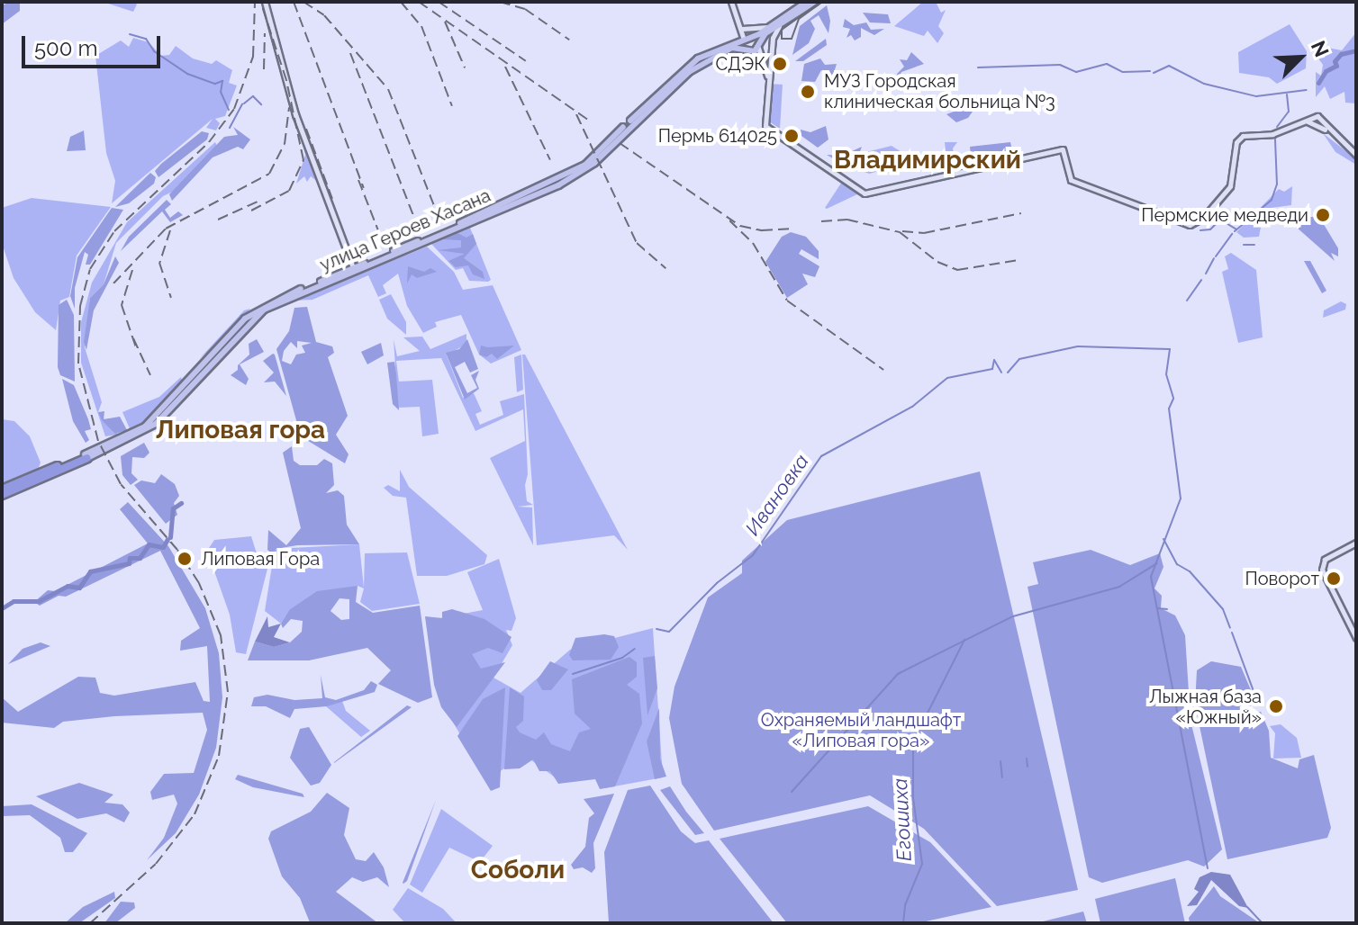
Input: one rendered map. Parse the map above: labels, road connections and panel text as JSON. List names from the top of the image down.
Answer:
{
  "streets": {
    "main road": ["улица Героев Хасана"]
  },
  "districts": ["Владимирский", "Липовая гора", "Соболи"],
  "water": ["Ивановка", "Егошиха"],
  "parks": ["Охраняемый ландшафт «Липовая гора»"],
  "places": [
    "СДЭК",
    "МУЗ Городская клиническая больница №3",
    "Пермь 614025",
    "Пермские медведи",
    "Липовая Гора",
    "Поворот",
    "Лыжная база «Южный»"
  ],
  "scale_bar": "500 m",
  "north": "top right"
}
